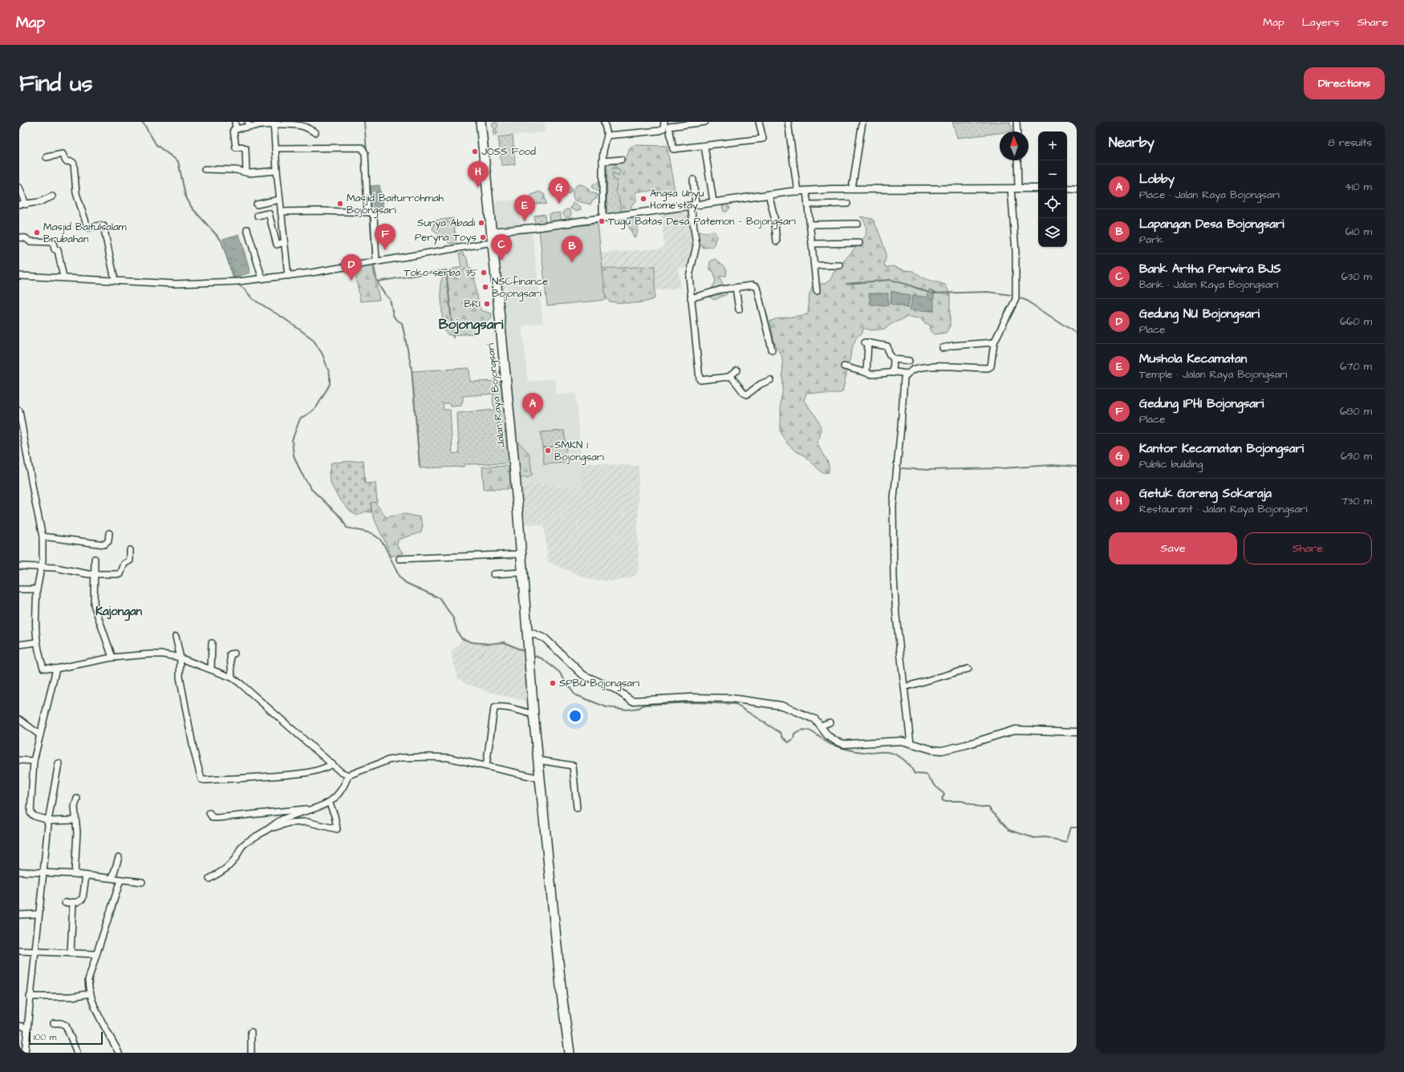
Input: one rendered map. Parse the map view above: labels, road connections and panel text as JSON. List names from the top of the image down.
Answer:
{
  "streets": {
    "main road": ["Jalan Raya Bojongsari"]
  },
  "districts": ["Bojongsari", "Kajongan"],
  "places": [
    "JOSS Food",
    "Angsa Unyu Home'stay",
    "Masjid Baiturrohmah Bojongsari",
    "Tugu Batas Desa Patemon - Bojongsari",
    "Surya Abadi",
    "Masjid Baitulsalam Brubahan",
    "Peryna Toys",
    "Toko serba 35",
    "NSCfinance Bojongsari",
    "BRI",
    "SMKN 1 Bojongsari",
    "SPBU Bojongsari"
  ],
  "scale_bar": "100 m",
  "north": "top",
  "page": {
    "header": "Map",
    "nav": ["Map", "Layers", "Share"],
    "buttons": [
      "Directions",
      ["Save", "Share"]
    ],
    "title": "Find us",
    "heading": ["Nearby", "8 results"],
    "map_buttons": ["+", "−"],
    "pins": [
      "H",
      "G",
      "E",
      "F",
      "C",
      "B",
      "D",
      "A"
    ],
    "list": [
      {
        "mark": "A",
        "name": "Lobby",
        "note": "Place · Jalan Raya Bojongsari",
        "value": "410 m"
      },
      {
        "mark": "B",
        "name": "Lapangan Desa Bojongsari",
        "note": "Park",
        "value": "610 m"
      },
      {
        "mark": "C",
        "name": "Bank Artha Perwira BJS",
        "note": "Bank · Jalan Raya Bojongsari",
        "value": "630 m"
      },
      {
        "mark": "D",
        "name": "Gedung NU Bojongsari",
        "note": "Place",
        "value": "660 m"
      },
      {
        "mark": "E",
        "name": "Mushola Kecamatan",
        "note": "Temple · Jalan Raya Bojongsari",
        "value": "670 m"
      },
      {
        "mark": "F",
        "name": "Gedung IPHI Bojongsari",
        "note": "Place",
        "value": "680 m"
      },
      {
        "mark": "G",
        "name": "Kantor Kecamatan Bojongsari",
        "note": "Public building",
        "value": "690 m"
      },
      {
        "mark": "H",
        "name": "Getuk Goreng Sokaraja",
        "note": "Restaurant · Jalan Raya Bojongsari",
        "value": "730 m"
      }
    ],
    "scale": "100 m"
  }
}
